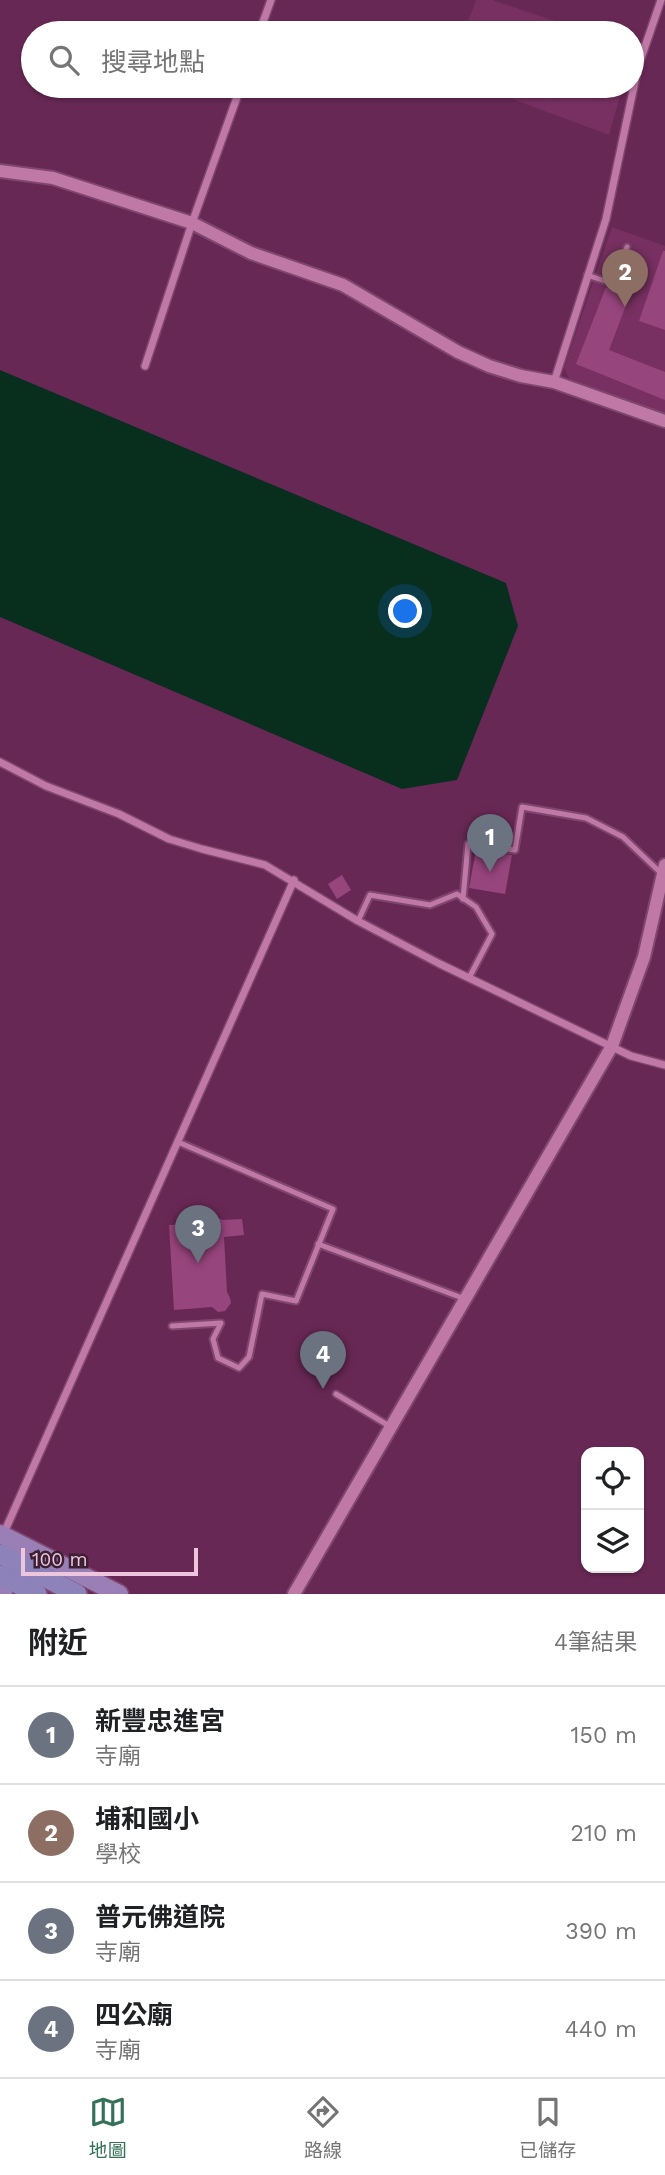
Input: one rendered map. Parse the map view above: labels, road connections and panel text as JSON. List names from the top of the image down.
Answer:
{
  "scale_bar": "100 m",
  "page": {
    "search": "搜尋地點",
    "pins": [
      "2",
      "1",
      "3",
      "4"
    ],
    "scale": "100 m",
    "heading": ["附近", "4筆結果"],
    "list": [
      {
        "mark": "1",
        "name": "新豐忠進宮",
        "note": "寺廟",
        "value": "150 m"
      },
      {
        "mark": "2",
        "name": "埔和國小",
        "note": "學校",
        "value": "210 m"
      },
      {
        "mark": "3",
        "name": "普元佛道院",
        "note": "寺廟",
        "value": "390 m"
      },
      {
        "mark": "4",
        "name": "四公廟",
        "note": "寺廟",
        "value": "440 m"
      }
    ],
    "nav": ["地圖", "路線", "已儲存"]
  }
}
